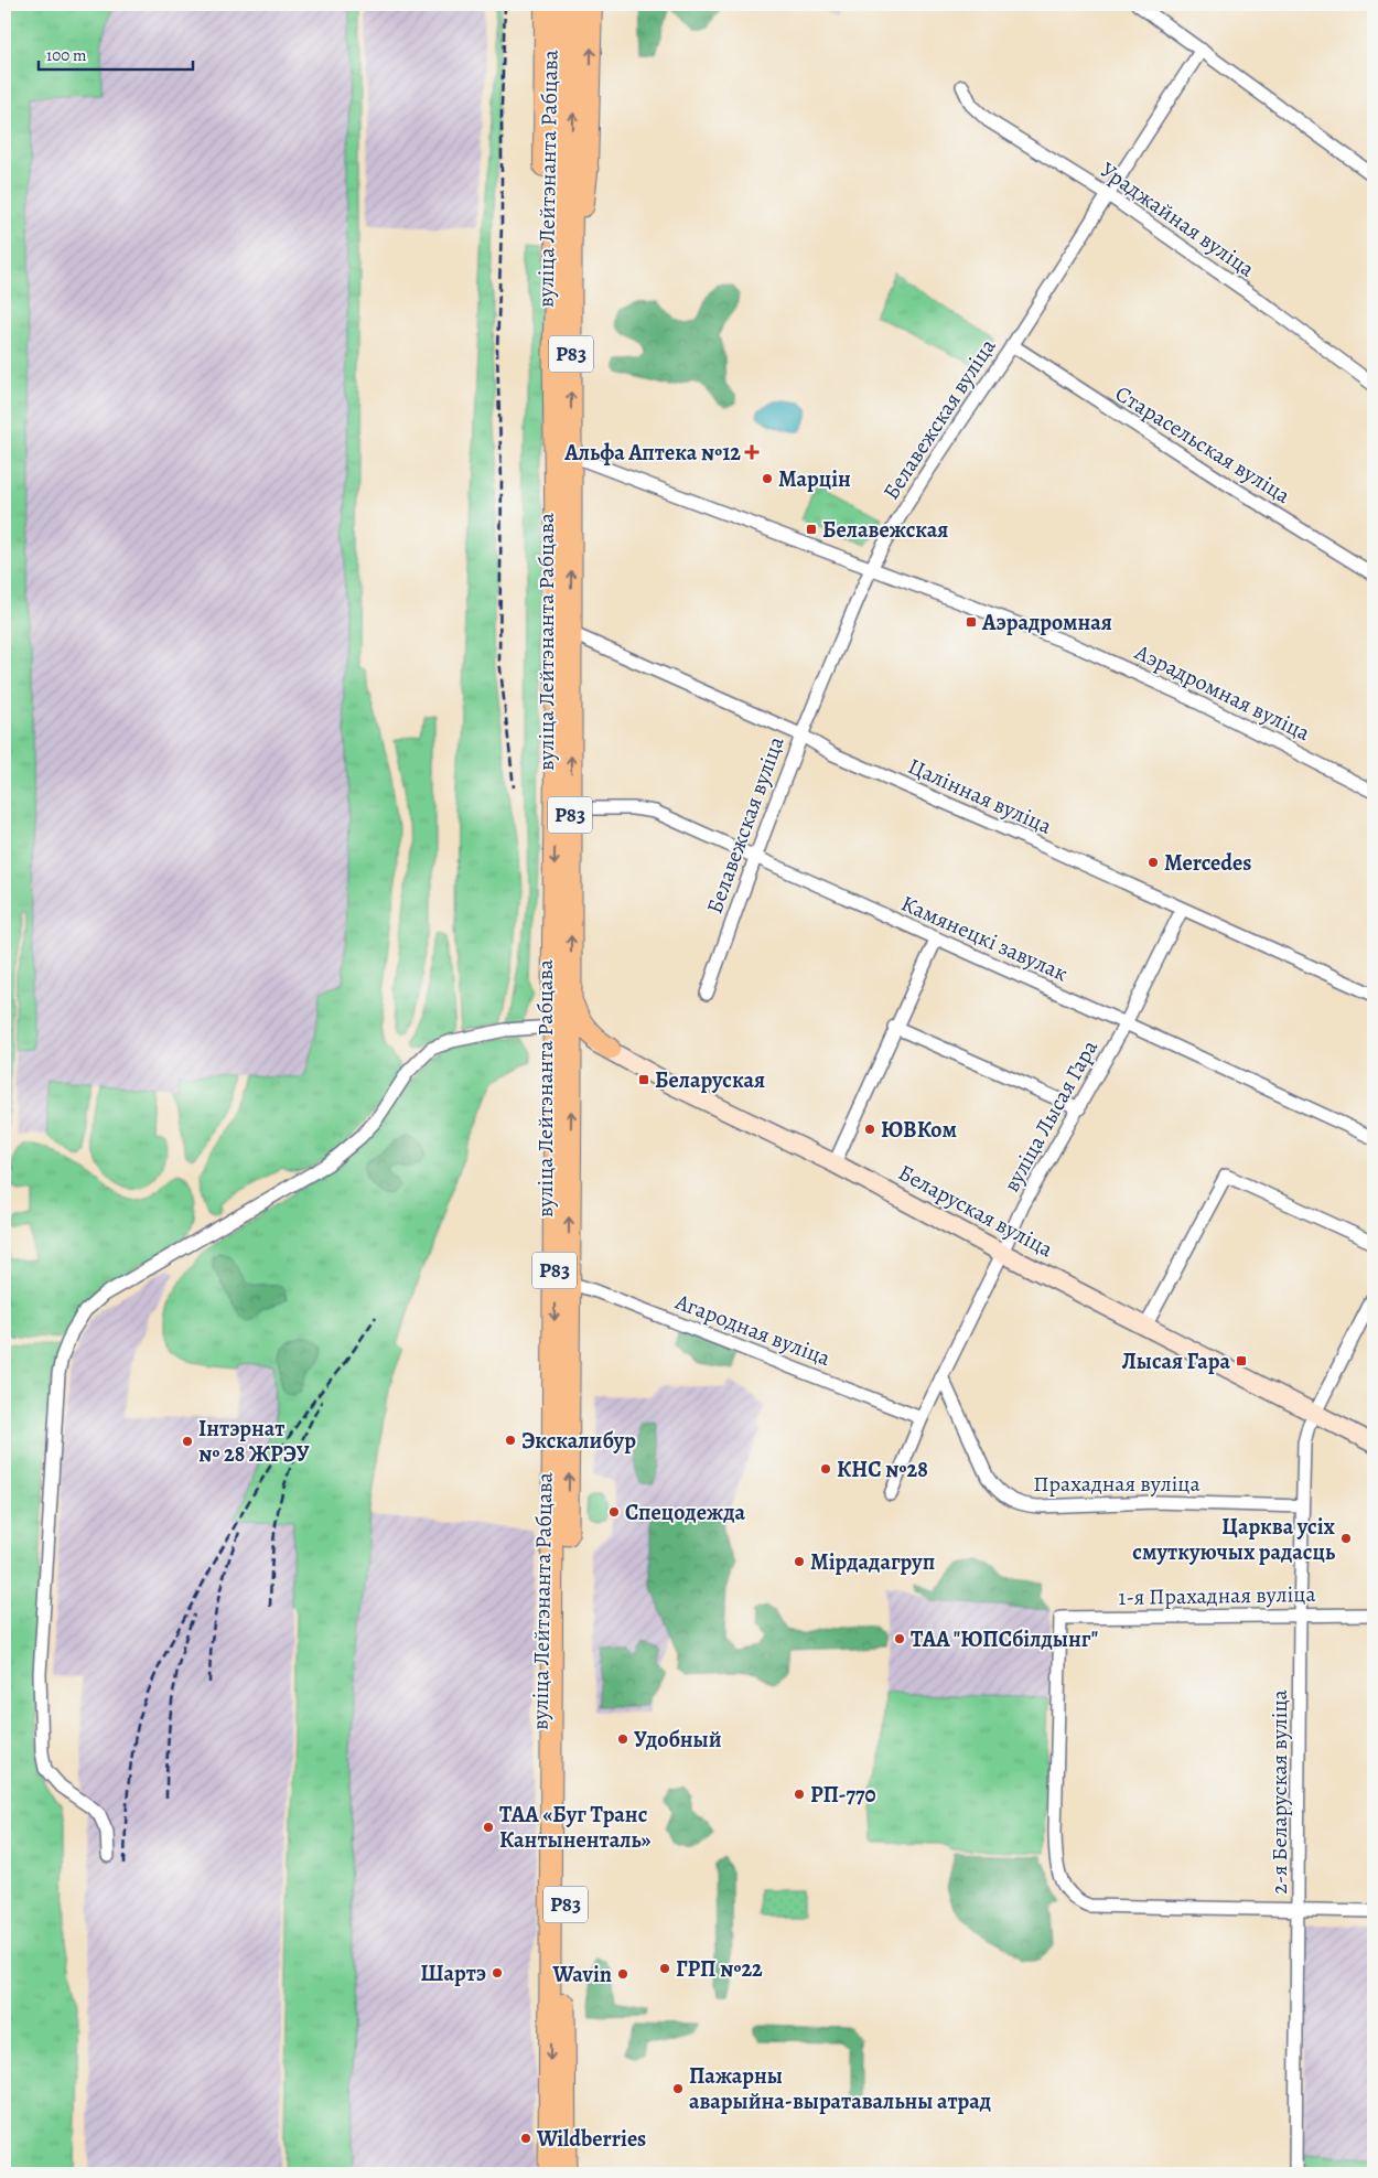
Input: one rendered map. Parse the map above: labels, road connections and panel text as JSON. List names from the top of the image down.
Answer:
{
  "streets": {
    "highway": ["вуліца Лейтэнанта Рабцава", "Р83"],
    "main road": ["Беларуская вуліца"],
    "street": [
      "Ураджайная вуліца",
      "Белавежская вуліца",
      "Старасельская вуліца",
      "Аэрадромная вуліца",
      "Цалінная вуліца",
      "Камянецкі завулак",
      "вуліца Лысая Гара",
      "Агародная вуліца",
      "Прахадная вуліца",
      "1-я Прахадная вуліца",
      "2-я Беларуская вуліца"
    ]
  },
  "crossings": [
    ["вуліца Лейтэнанта Рабцава", "Аэрадромная вуліца"],
    ["вуліца Лейтэнанта Рабцава", "Цалінная вуліца"],
    ["вуліца Лейтэнанта Рабцава", "Камянецкі завулак"],
    ["вуліца Лейтэнанта Рабцава", "Беларуская вуліца"],
    ["вуліца Лейтэнанта Рабцава", "Агародная вуліца"],
    ["Ураджайная вуліца", "Белавежская вуліца"],
    ["Белавежская вуліца", "Старасельская вуліца"],
    ["Белавежская вуліца", "Аэрадромная вуліца"],
    ["Белавежская вуліца", "Цалінная вуліца"],
    ["Белавежская вуліца", "Камянецкі завулак"],
    ["Цалінная вуліца", "вуліца Лысая Гара"],
    ["Камянецкі завулак", "вуліца Лысая Гара"],
    ["вуліца Лысая Гара", "Беларуская вуліца"],
    ["вуліца Лысая Гара", "Агародная вуліца"],
    ["вуліца Лысая Гара", "Прахадная вуліца"],
    ["Беларуская вуліца", "2-я Беларуская вуліца"],
    ["Прахадная вуліца", "2-я Беларуская вуліца"],
    ["1-я Прахадная вуліца", "2-я Беларуская вуліца"]
  ],
  "places": {
    "health": ["Альфа Аптека №12"],
    "other": [
      "Марцін",
      "Mercedes",
      "ЮВКом",
      "Экскалибур",
      "Інтэрнат № 28 ЖРЭУ",
      "КНС №28",
      "Спецодежда",
      "Царква усіх смуткуючых радасць",
      "Мірдадагруп",
      "ТАА \"ЮПСбілдынг\"",
      "Удобный",
      "РП-770",
      "ТАА «Буг Транс Кантыненталь»",
      "ГРП №22",
      "Шартэ",
      "Wavin",
      "Пажарны аварыйна-выратавальны атрад",
      "Wildberries"
    ],
    "transit": [
      "Белавежская",
      "Аэрадромная",
      "Беларуская",
      "Лысая Гара"
    ]
  },
  "scale_bar": "100 m"
}
